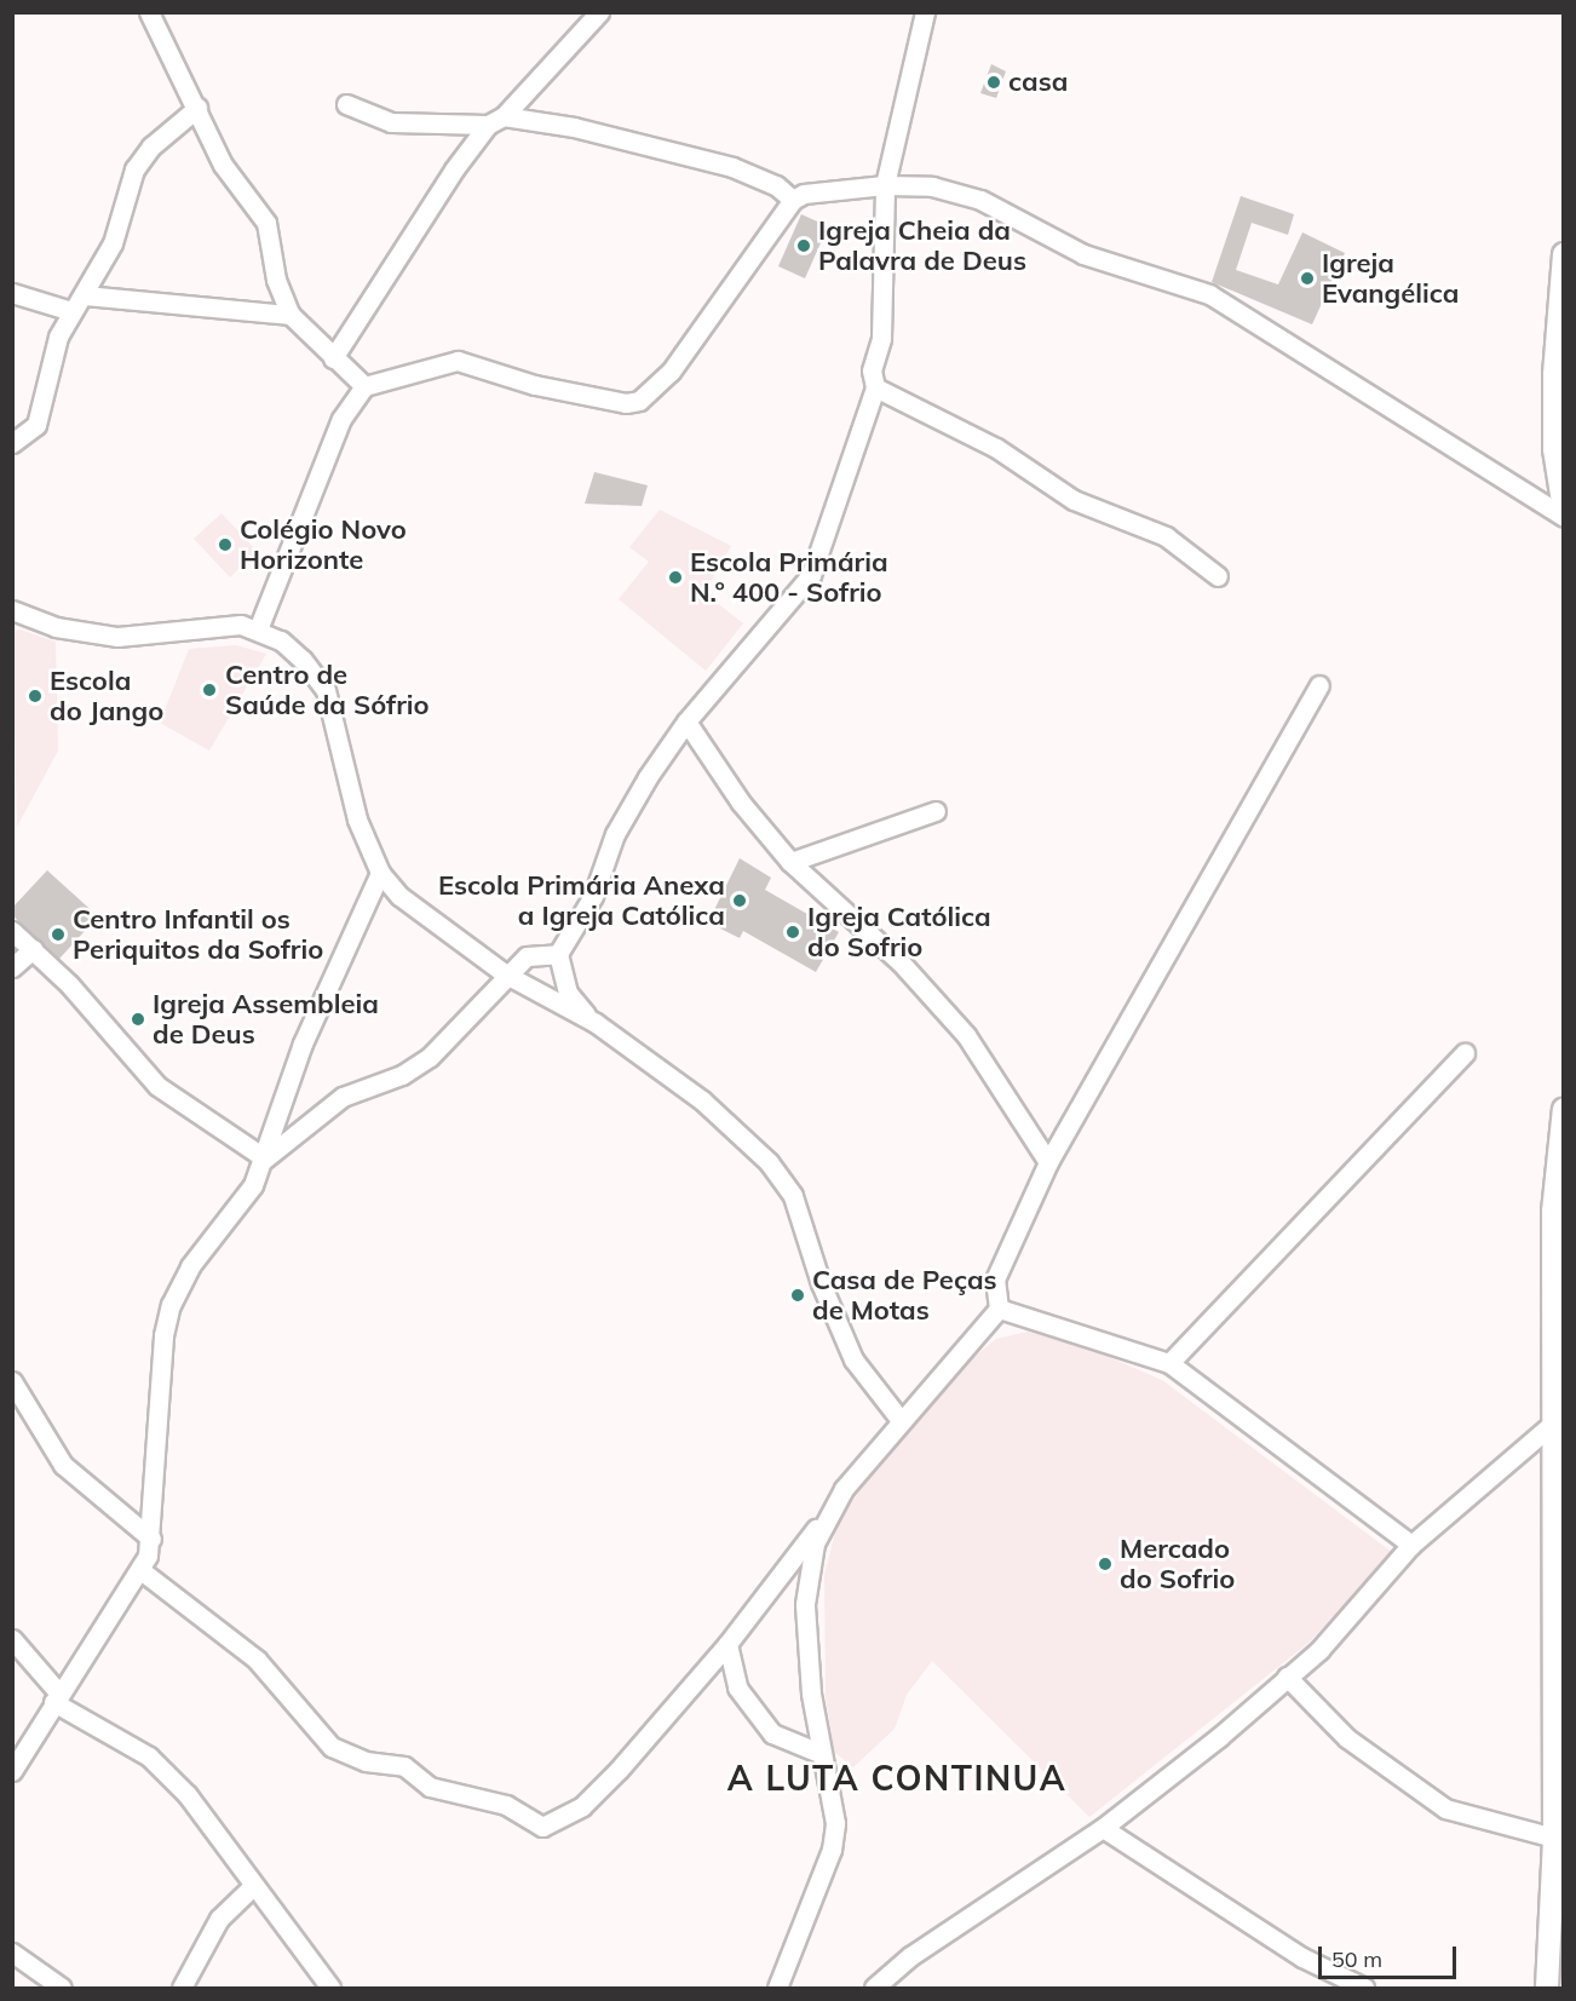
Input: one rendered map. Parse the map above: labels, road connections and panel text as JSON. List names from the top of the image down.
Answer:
{
  "districts": ["A LUTA CONTINUA"],
  "places": [
    "casa",
    "Igreja Cheia da Palavra de Deus",
    "Igreja Evangélica",
    "Colégio Novo Horizonte",
    "Escola Primária N.º 400 - Sofrio",
    "Centro de Saúde da Sófrio",
    "Escola do Jango",
    "Escola Primária Anexa a Igreja Católica",
    "Igreja Católica do Sofrio",
    "Centro Infantil os Periquitos da Sofrio",
    "Igreja Assembleia de Deus",
    "Casa de Peças de Motas",
    "Mercado do Sofrio"
  ],
  "scale_bar": "50 m"
}
